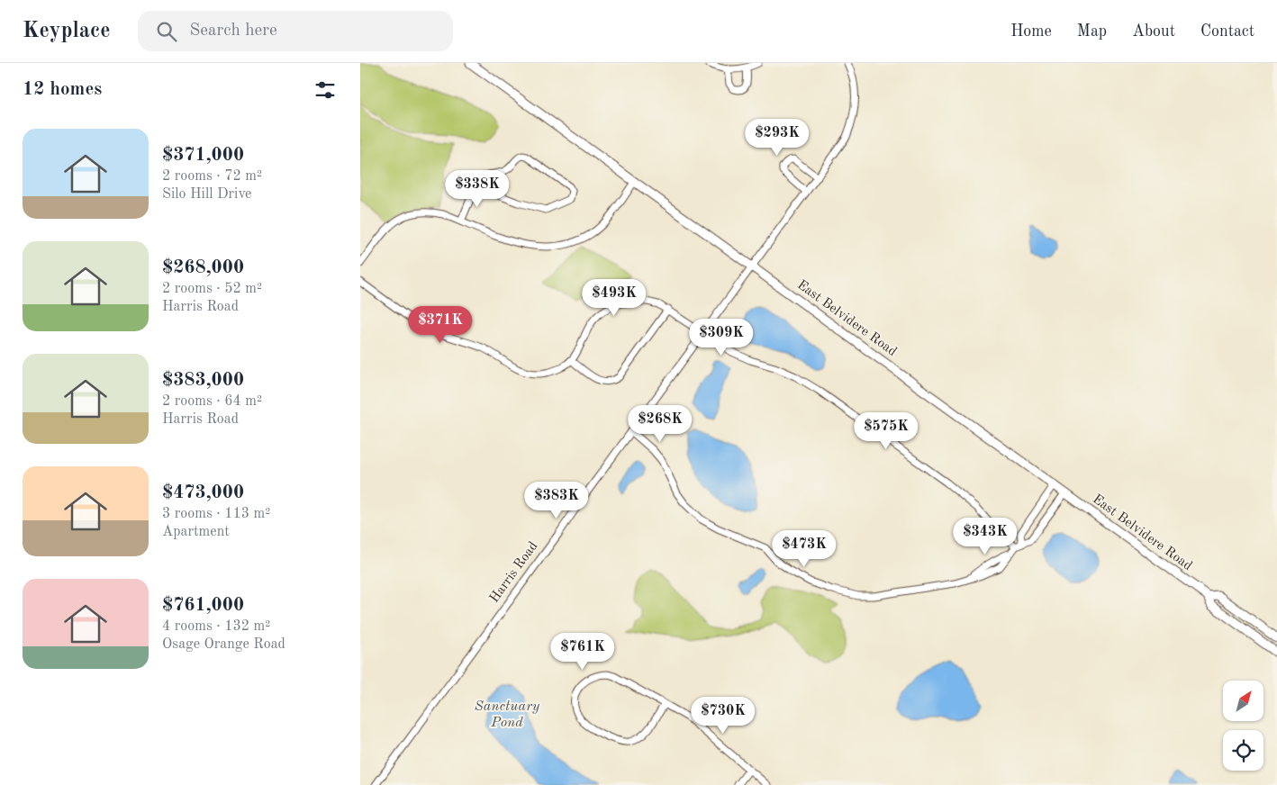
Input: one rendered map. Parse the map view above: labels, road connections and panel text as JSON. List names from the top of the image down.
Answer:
{
  "streets": {
    "main road": ["East Belvidere Road"],
    "street": ["Harris Road"]
  },
  "crossings": [
    ["East Belvidere Road", "Harris Road"]
  ],
  "water": ["Sanctuary Pond"],
  "north": "top right",
  "page": {
    "header": "Keyplace",
    "search": "Search here",
    "nav": [
      "Home",
      "Map",
      "About",
      "Contact"
    ],
    "heading": "12 homes",
    "list": [
      {
        "name": "$371,000",
        "note": "2 rooms · 72 m² · Silo Hill Drive"
      },
      {
        "name": "$268,000",
        "note": "2 rooms · 52 m² · Harris Road"
      },
      {
        "name": "$383,000",
        "note": "2 rooms · 64 m² · Harris Road"
      },
      {
        "name": "$473,000",
        "note": "3 rooms · 113 m² · Apartment"
      },
      {
        "name": "$761,000",
        "note": "4 rooms · 132 m² · Osage Orange Road"
      }
    ],
    "price": [
      "$293K",
      "$338K",
      "$493K",
      "$371K",
      "$309K",
      "$268K",
      "$575K",
      "$383K",
      "$343K",
      "$473K",
      "$761K",
      "$730K"
    ]
  }
}
